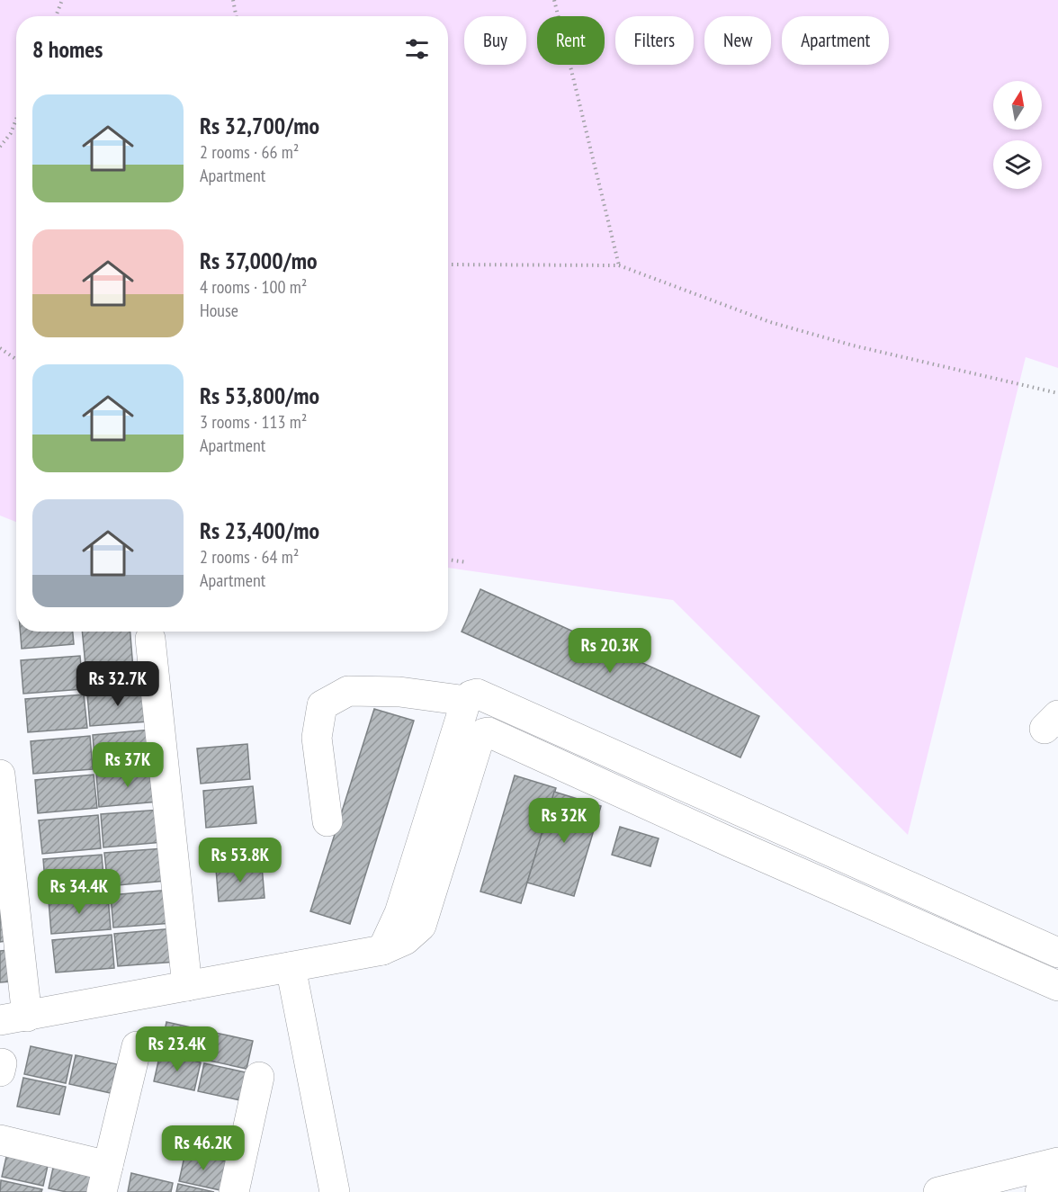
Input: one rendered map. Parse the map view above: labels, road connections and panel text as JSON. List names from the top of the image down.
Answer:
{
  "north": "top",
  "page": {
    "chip": [
      "Buy",
      "Rent",
      "Filters",
      "New",
      "Apartment"
    ],
    "heading": "8 homes",
    "list": [
      {
        "name": "Rs 32,700/mo",
        "note": "2 rooms · 66 m² · Apartment"
      },
      {
        "name": "Rs 37,000/mo",
        "note": "4 rooms · 100 m² · House"
      },
      {
        "name": "Rs 53,800/mo",
        "note": "3 rooms · 113 m² · Apartment"
      },
      {
        "name": "Rs 23,400/mo",
        "note": "2 rooms · 64 m² · Apartment"
      }
    ],
    "price": [
      "Rs 20.3K",
      "Rs 32.7K",
      "Rs 37K",
      "Rs 32K",
      "Rs 53.8K",
      "Rs 34.4K",
      "Rs 23.4K",
      "Rs 46.2K"
    ]
  }
}
